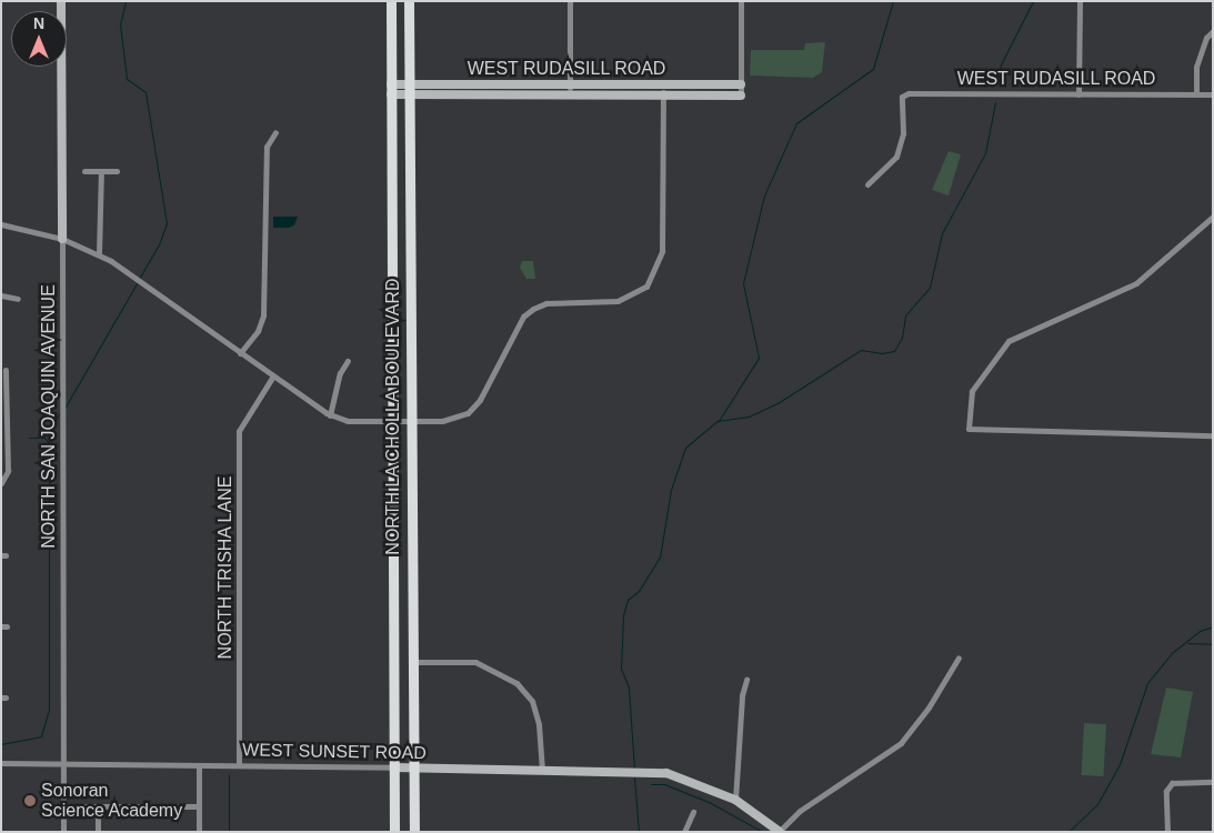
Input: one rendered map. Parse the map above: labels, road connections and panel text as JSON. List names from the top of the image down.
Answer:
{
  "streets": {
    "main road": ["NORTH LA CHOLLA BOULEVARD"],
    "street": [
      "WEST RUDASILL ROAD",
      "NORTH SAN JOAQUIN AVENUE",
      "NORTH TRISHA LANE",
      "WEST SUNSET ROAD"
    ]
  },
  "crossings": [
    ["WEST RUDASILL ROAD", "NORTH LA CHOLLA BOULEVARD"],
    ["NORTH SAN JOAQUIN AVENUE", "WEST SUNSET ROAD"],
    ["NORTH LA CHOLLA BOULEVARD", "WEST SUNSET ROAD"],
    ["NORTH TRISHA LANE", "WEST SUNSET ROAD"]
  ],
  "places": ["Sonoran Science Academy"],
  "north": "top"
}
